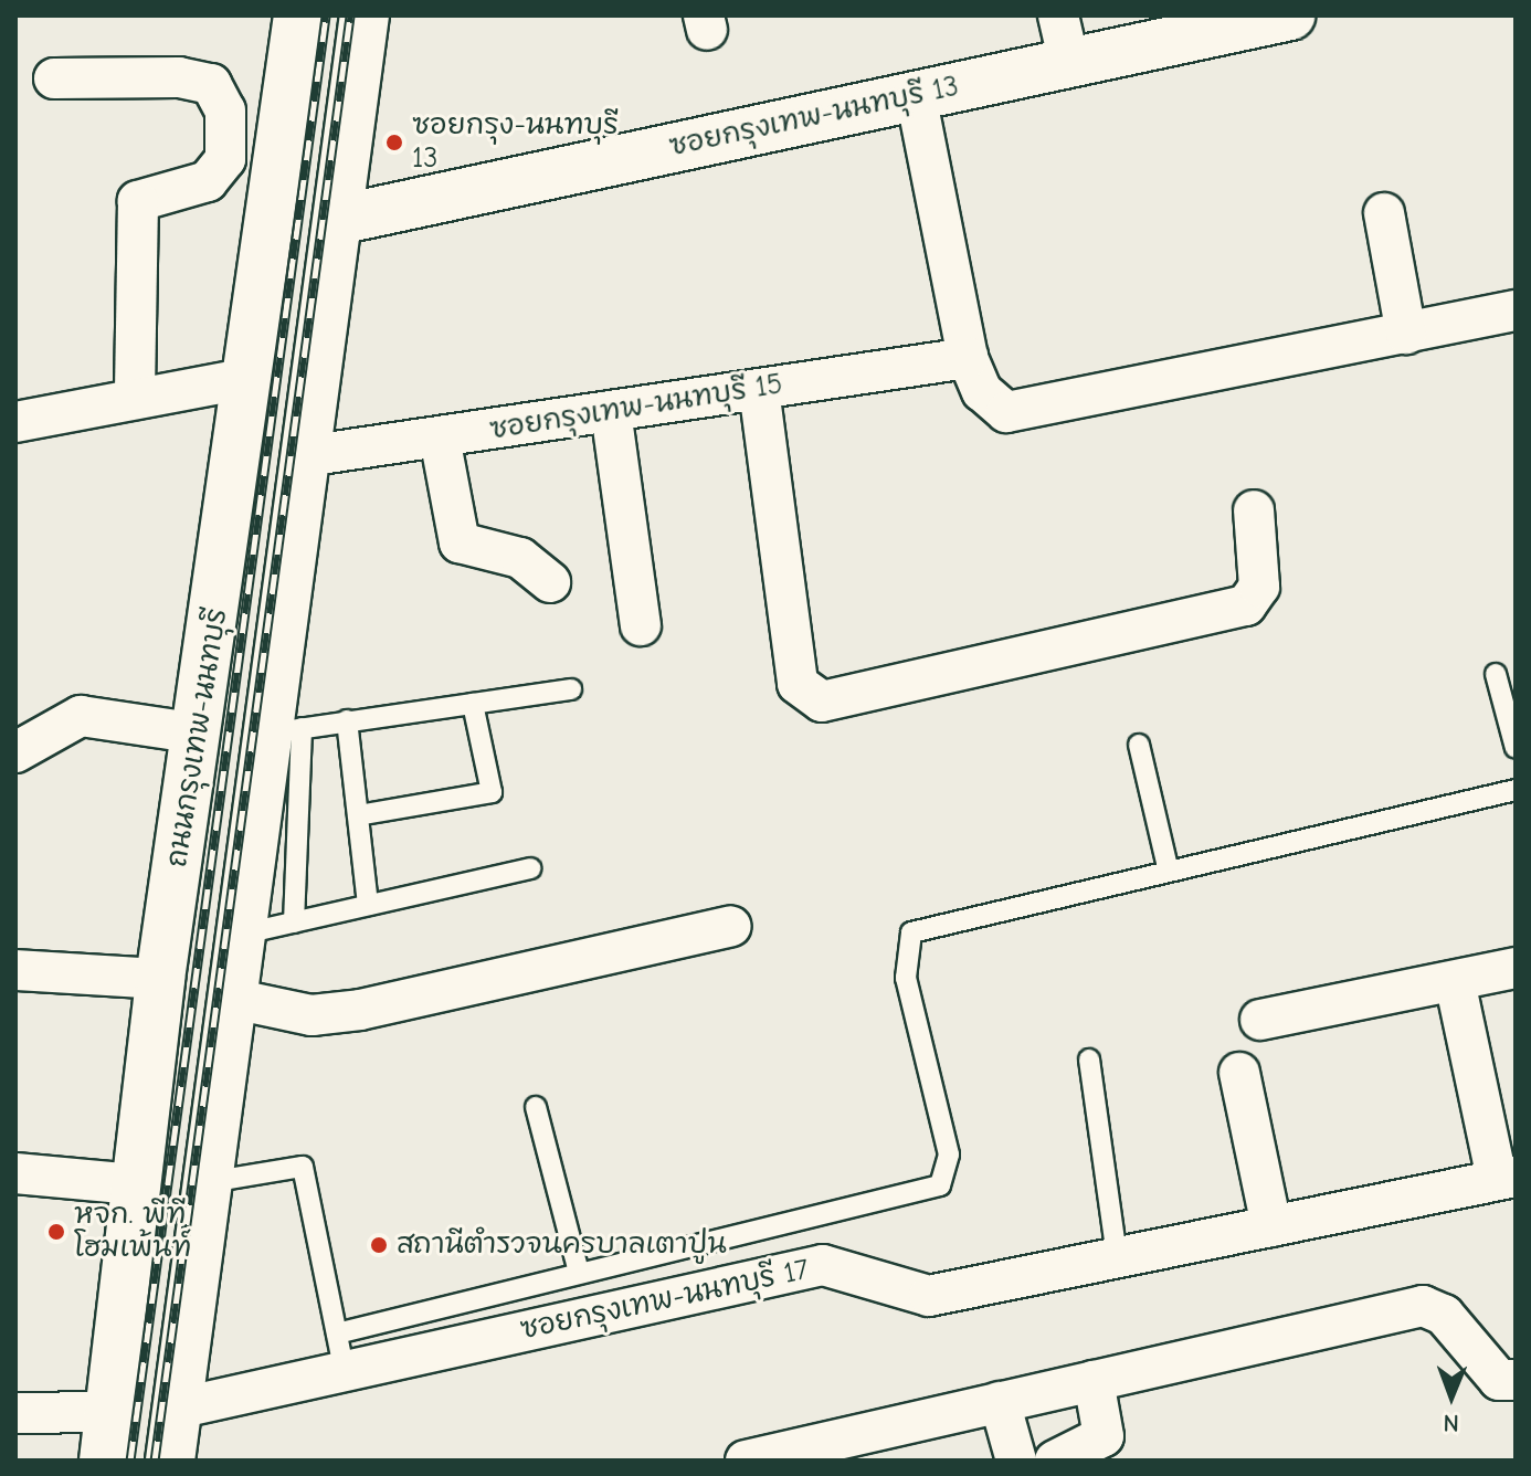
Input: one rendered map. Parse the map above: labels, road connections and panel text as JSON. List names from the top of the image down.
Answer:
{
  "streets": {
    "main road": ["ซอยกรุงเทพ-นนทบุรี 13", "ถนนกรุงเทพ-นนทบุรี"],
    "street": ["ซอยกรุงเทพ-นนทบุรี 15", "ซอยกรุงเทพ-นนทบุรี 17"]
  },
  "crossings": [
    ["ซอยกรุงเทพ-นนทบุรี 13", "ถนนกรุงเทพ-นนทบุรี"]
  ],
  "places": ["ซอยกรุง-นนทบุรี 13", "หจก. พีที โฮมเพ้นท์", "สถานีตำรวจนครบาลเตาปูน"],
  "north": "bottom"
}
